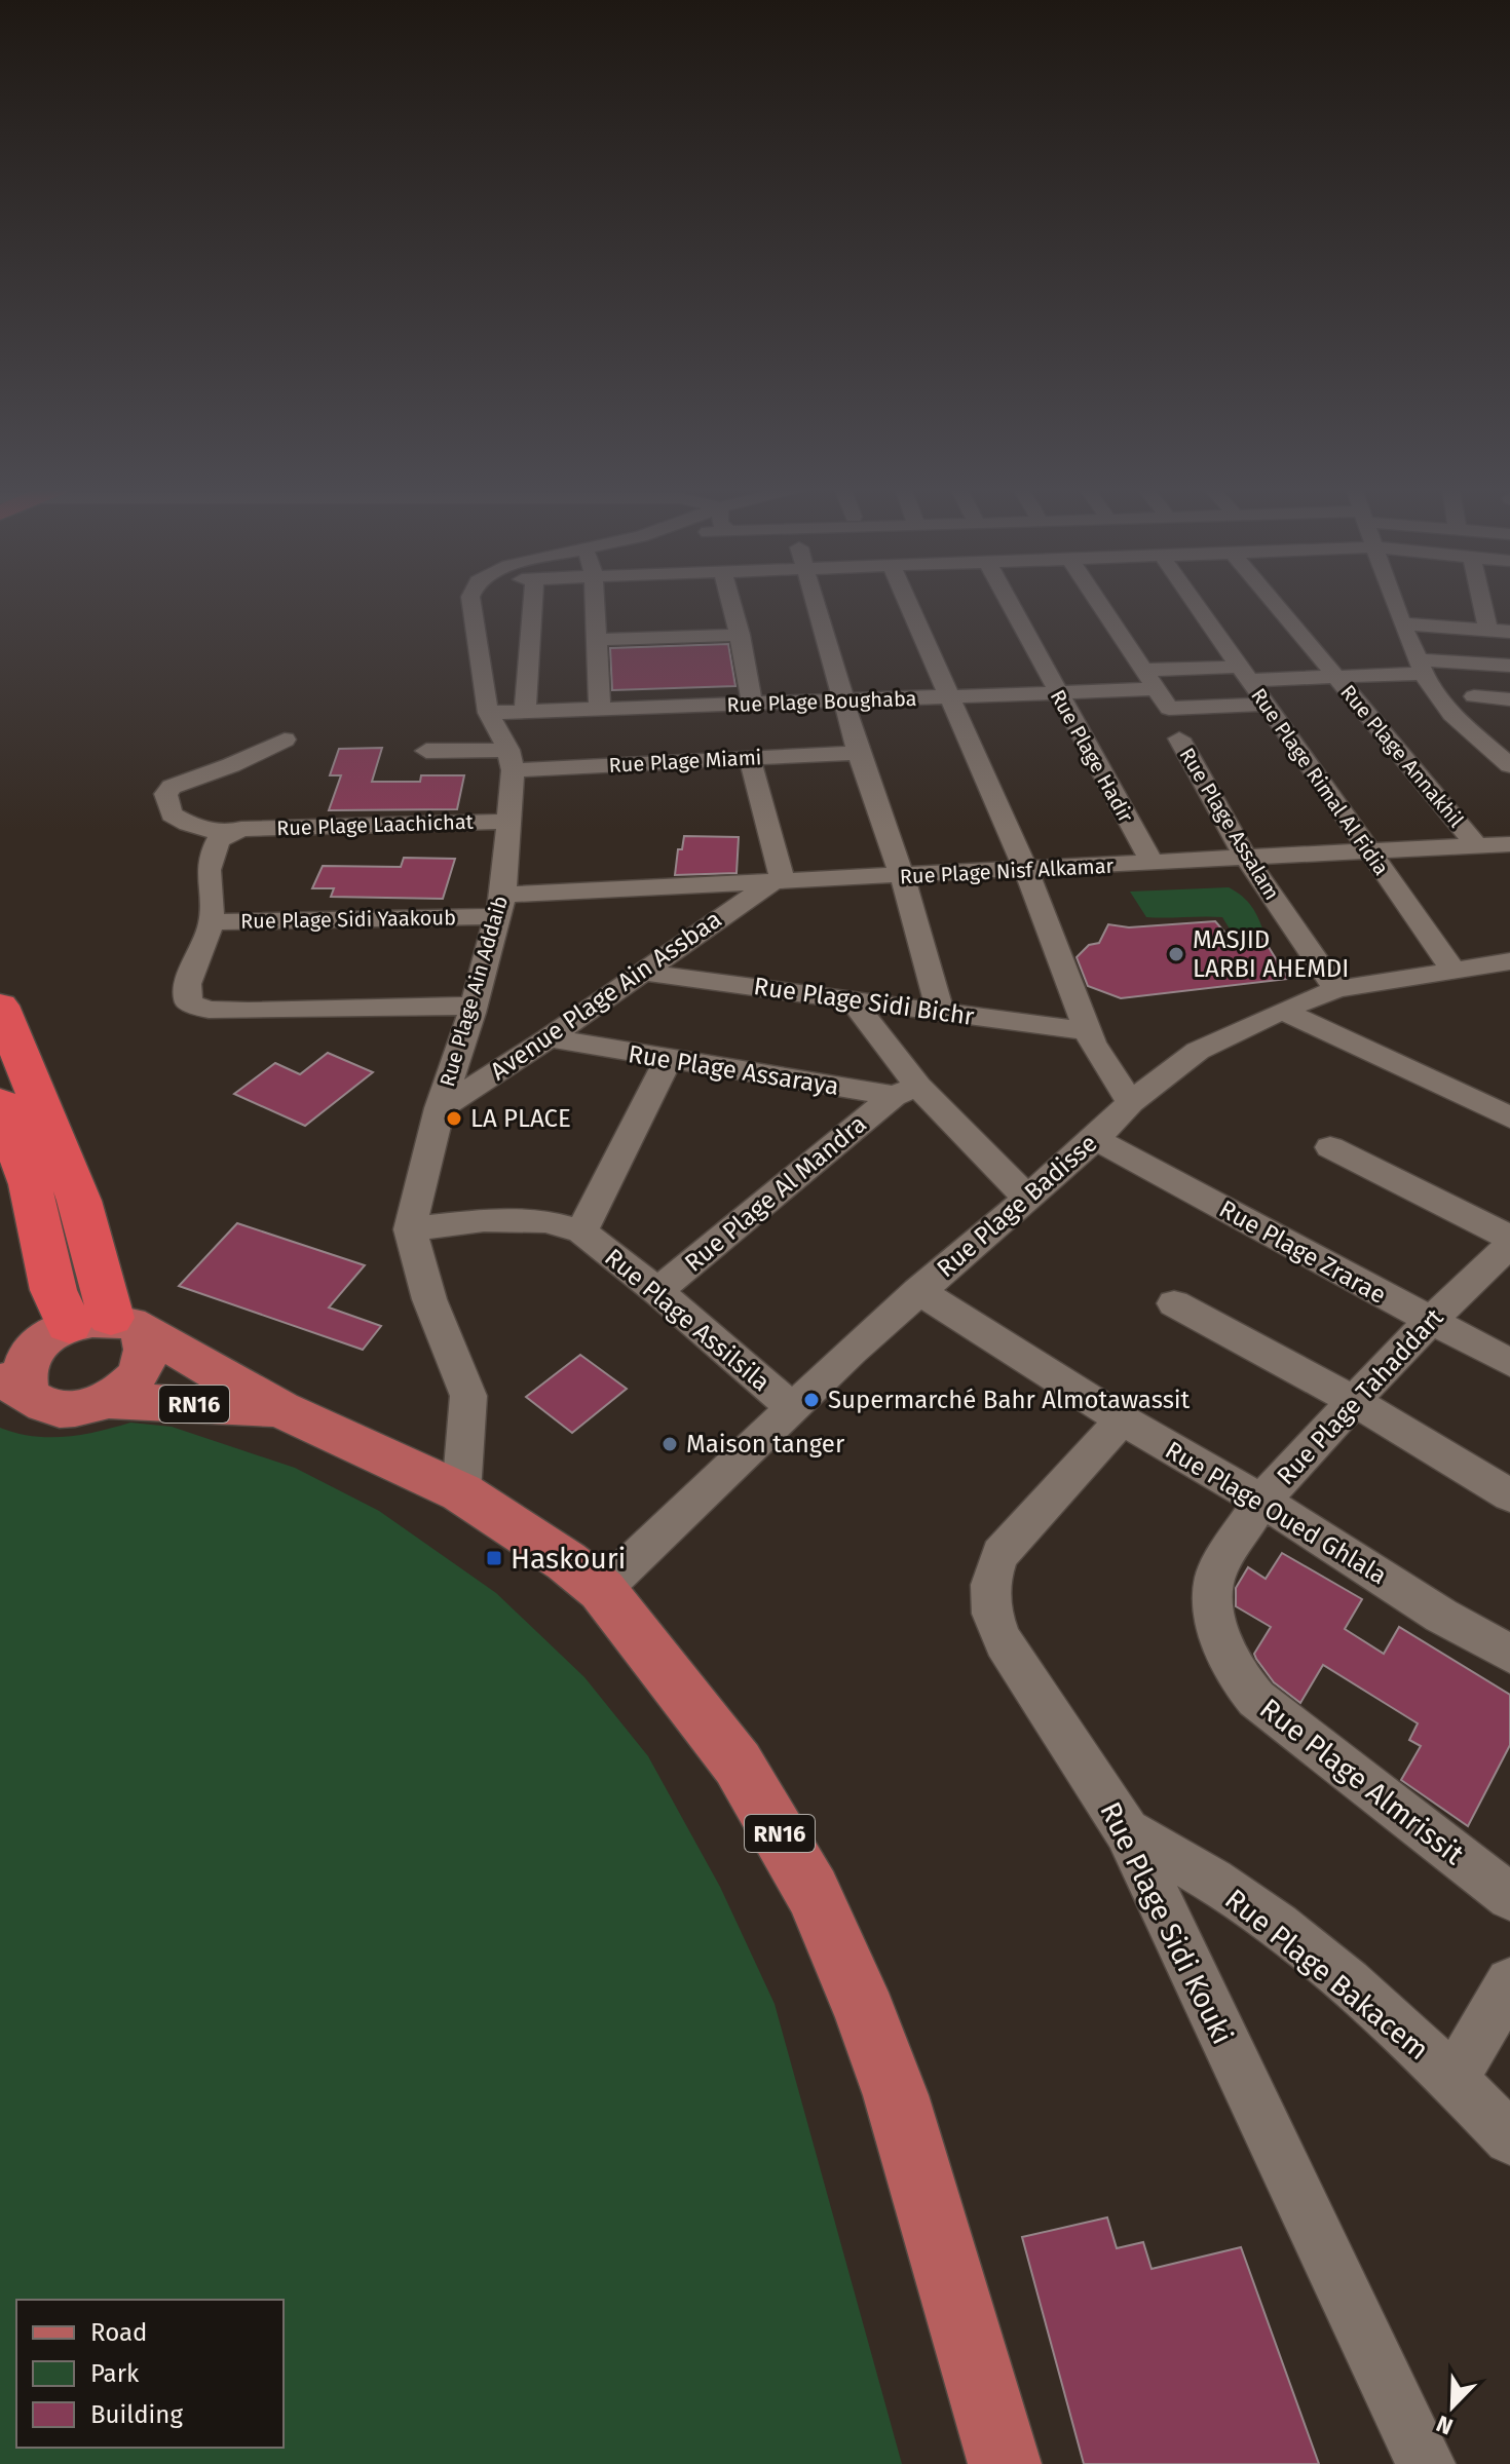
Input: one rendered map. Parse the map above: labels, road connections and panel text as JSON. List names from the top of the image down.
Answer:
{
  "streets": {
    "main road": ["RN16"],
    "street": [
      "Rue Plage Boughaba",
      "Rue Plage Hadir",
      "Rue Plage Annakhil",
      "Rue Plage Miami",
      "Rue Plage Rimal Al Fidia",
      "Rue Plage Assalam",
      "Rue Plage Laachichat",
      "Rue Plage Nisf Alkamar",
      "Rue Plage Sidi Yaakoub",
      "Rue Plage Ain Addaib",
      "Avenue Plage Ain Assbaa",
      "Rue Plage Sidi Bichr",
      "Rue Plage Assaraya",
      "Rue Plage Al Mandra",
      "Rue Plage Badisse",
      "Rue Plage Zrarae",
      "Rue Plage Assilsila",
      "Rue Plage Tahaddart",
      "Rue Plage Oued Ghlala",
      "Rue Plage Almrissit",
      "Rue Plage Sidi Kouki",
      "Rue Plage Bakacem"
    ]
  },
  "crossings": [
    ["Rue Plage Boughaba", "Rue Plage Hadir"],
    ["Rue Plage Boughaba", "Rue Plage Annakhil"],
    ["Rue Plage Boughaba", "Rue Plage Rimal Al Fidia"],
    ["Rue Plage Hadir", "Rue Plage Nisf Alkamar"],
    ["Rue Plage Annakhil", "Rue Plage Nisf Alkamar"],
    ["Rue Plage Miami", "Rue Plage Ain Addaib"],
    ["Rue Plage Rimal Al Fidia", "Rue Plage Nisf Alkamar"],
    ["Rue Plage Rimal Al Fidia", "Rue Plage Badisse"],
    ["Rue Plage Assalam", "Rue Plage Nisf Alkamar"],
    ["Rue Plage Assalam", "Rue Plage Badisse"],
    ["Rue Plage Laachichat", "Rue Plage Sidi Yaakoub"],
    ["Rue Plage Laachichat", "Rue Plage Ain Addaib"],
    ["Rue Plage Nisf Alkamar", "Rue Plage Sidi Yaakoub"],
    ["Rue Plage Nisf Alkamar", "Rue Plage Ain Addaib"],
    ["Rue Plage Nisf Alkamar", "Avenue Plage Ain Assbaa"],
    ["Rue Plage Sidi Yaakoub", "Rue Plage Ain Addaib"],
    ["Rue Plage Ain Addaib", "Avenue Plage Ain Assbaa"],
    ["Rue Plage Ain Addaib", "Rue Plage Assilsila"],
    ["Rue Plage Ain Addaib", "RN16"],
    ["Avenue Plage Ain Assbaa", "Rue Plage Sidi Bichr"],
    ["Avenue Plage Ain Assbaa", "Rue Plage Assaraya"],
    ["Rue Plage Assaraya", "Rue Plage Al Mandra"],
    ["Rue Plage Assaraya", "Rue Plage Assilsila"],
    ["Rue Plage Al Mandra", "Rue Plage Assilsila"],
    ["Rue Plage Badisse", "Rue Plage Zrarae"],
    ["Rue Plage Badisse", "Rue Plage Assilsila"],
    ["Rue Plage Badisse", "RN16"],
    ["Rue Plage Badisse", "Rue Plage Oued Ghlala"],
    ["Rue Plage Zrarae", "Rue Plage Tahaddart"],
    ["Rue Plage Tahaddart", "Rue Plage Oued Ghlala"],
    ["Rue Plage Tahaddart", "Rue Plage Almrissit"],
    ["Rue Plage Oued Ghlala", "Rue Plage Sidi Kouki"],
    ["Rue Plage Sidi Kouki", "Rue Plage Bakacem"]
  ],
  "places": {
    "other": [
      "MASJID LARBI AHEMDI",
      "LA PLACE",
      "Supermarché Bahr Almotawassit",
      "Maison tanger"
    ],
    "transit": ["Haskouri"]
  },
  "legend": ["Road", "Park", "Building"],
  "north": "bottom left"
}
